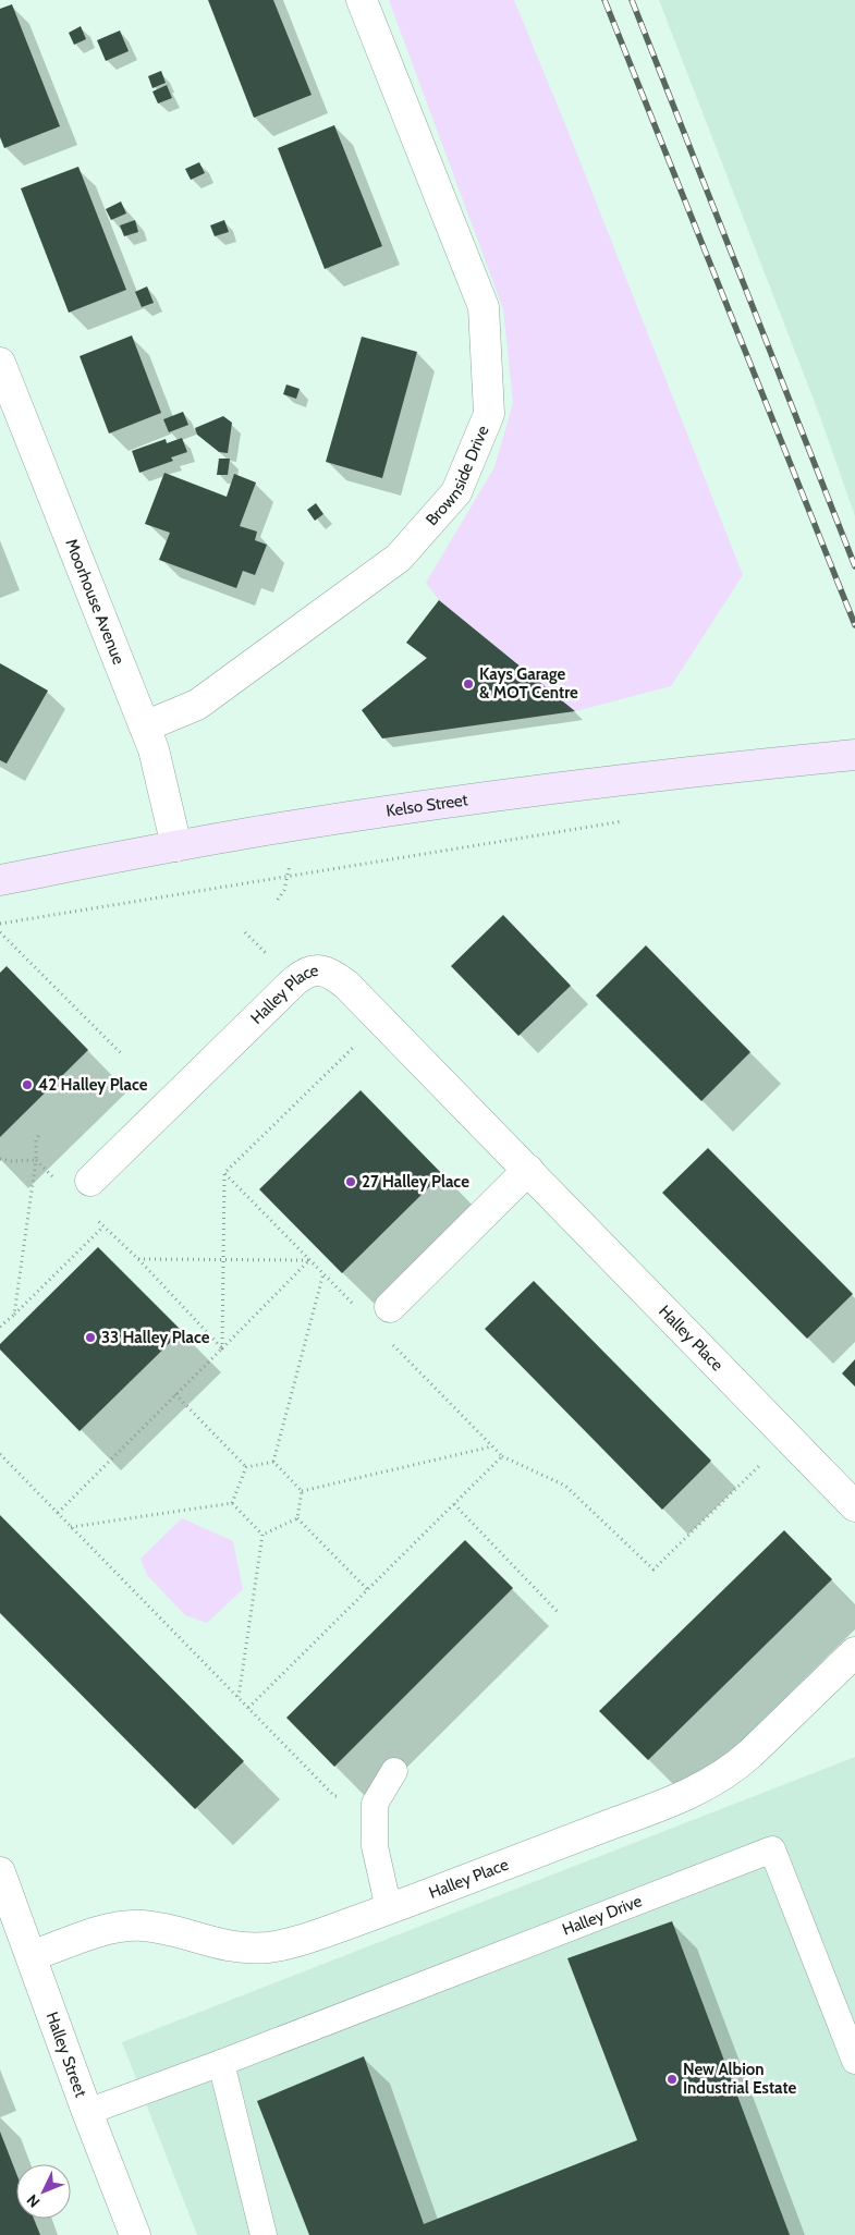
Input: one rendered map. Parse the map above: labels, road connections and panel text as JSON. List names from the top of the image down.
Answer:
{
  "streets": {
    "street": [
      "Brownside Drive",
      "Moorhouse Avenue",
      "Kelso Street",
      "Halley Place",
      "Halley Street"
    ],
    "lane": ["Halley Drive"]
  },
  "crossings": [
    ["Brownside Drive", "Moorhouse Avenue"],
    ["Moorhouse Avenue", "Kelso Street"],
    ["Halley Place", "Halley Street"]
  ],
  "places": [
    "Kays Garage & MOT Centre",
    "42 Halley Place",
    "27 Halley Place",
    "33 Halley Place",
    "New Albion Industrial Estate"
  ],
  "north": "bottom left"
}
